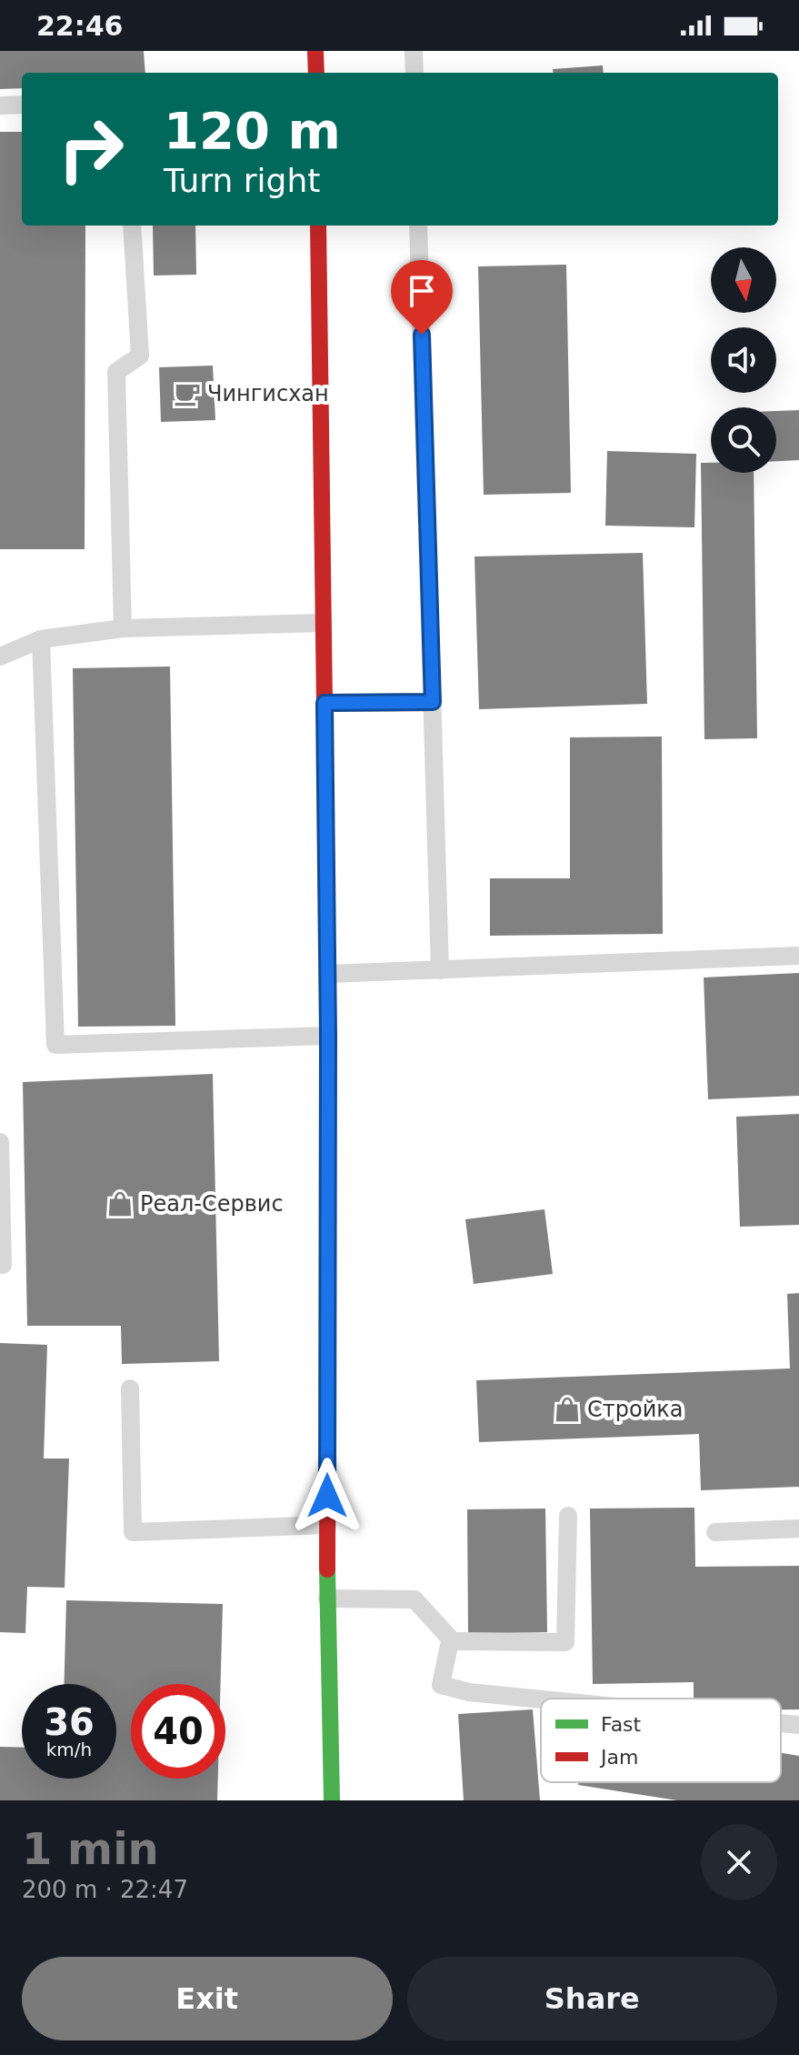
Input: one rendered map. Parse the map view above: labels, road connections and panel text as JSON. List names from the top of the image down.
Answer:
{
  "places": {
    "cafe": ["Чингисхан"],
    "shop": ["Реал-Сервис", "Стройка"]
  },
  "legend": ["Fast", "Jam"],
  "north": "bottom",
  "page": {
    "status": "22:46",
    "turn": ["120 m", "Turn right"],
    "speed": "36 km/h",
    "limit": "40",
    "heading": ["1 min", "200 m · 22:47"],
    "buttons": ["Exit", "Share"]
  }
}
